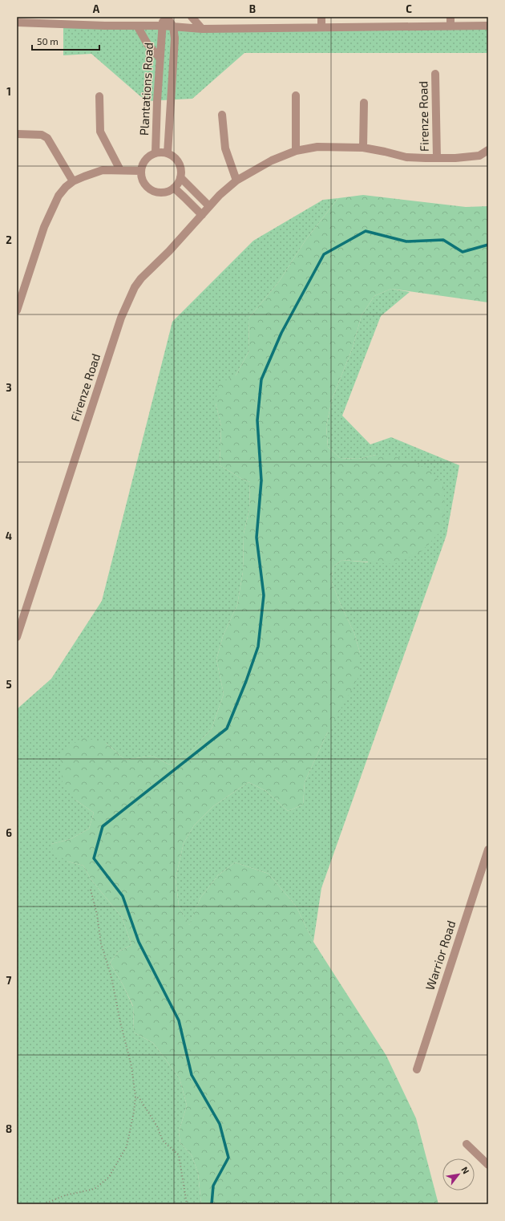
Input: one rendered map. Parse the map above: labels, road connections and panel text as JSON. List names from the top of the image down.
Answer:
{
  "streets": {
    "street": ["Plantations Road", "Firenze Road", "Warrior Road"]
  },
  "scale_bar": "50 m",
  "north": "top right",
  "grid": {
    "columns": ["A", "B", "C"],
    "rows": [
      "1",
      "2",
      "3",
      "4",
      "5",
      "6",
      "7",
      "8"
    ]
  }
}
